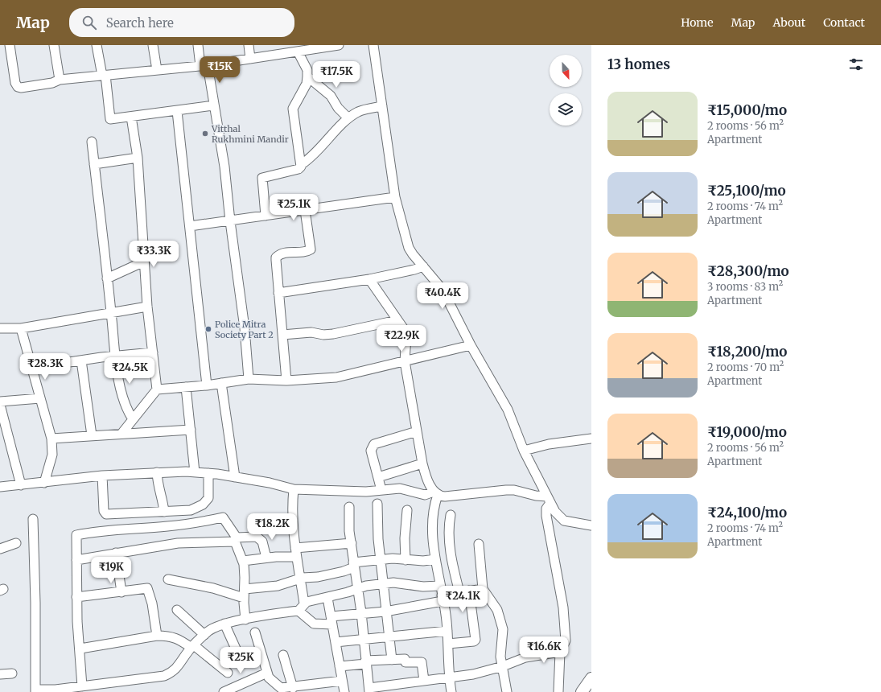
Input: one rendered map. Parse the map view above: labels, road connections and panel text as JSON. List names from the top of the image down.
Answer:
{
  "places": ["Vitthal Rukhmini Mandir", "Police Mitra Society Part 2"],
  "north": "bottom",
  "page": {
    "header": "Map",
    "search": "Search here",
    "nav": [
      "Home",
      "Map",
      "About",
      "Contact"
    ],
    "heading": "13 homes",
    "price": [
      "₹15K",
      "₹17.5K",
      "₹25.1K",
      "₹33.3K",
      "₹40.4K",
      "₹22.9K",
      "₹28.3K",
      "₹24.5K",
      "₹18.2K",
      "₹19K",
      "₹24.1K",
      "₹16.6K",
      "₹25K"
    ],
    "list": [
      {
        "name": "₹15,000/mo",
        "note": "2 rooms · 56 m² · Apartment"
      },
      {
        "name": "₹25,100/mo",
        "note": "2 rooms · 74 m² · Apartment"
      },
      {
        "name": "₹28,300/mo",
        "note": "3 rooms · 83 m² · Apartment"
      },
      {
        "name": "₹18,200/mo",
        "note": "2 rooms · 70 m² · Apartment"
      },
      {
        "name": "₹19,000/mo",
        "note": "2 rooms · 56 m² · Apartment"
      },
      {
        "name": "₹24,100/mo",
        "note": "2 rooms · 74 m² · Apartment"
      }
    ]
  }
}
